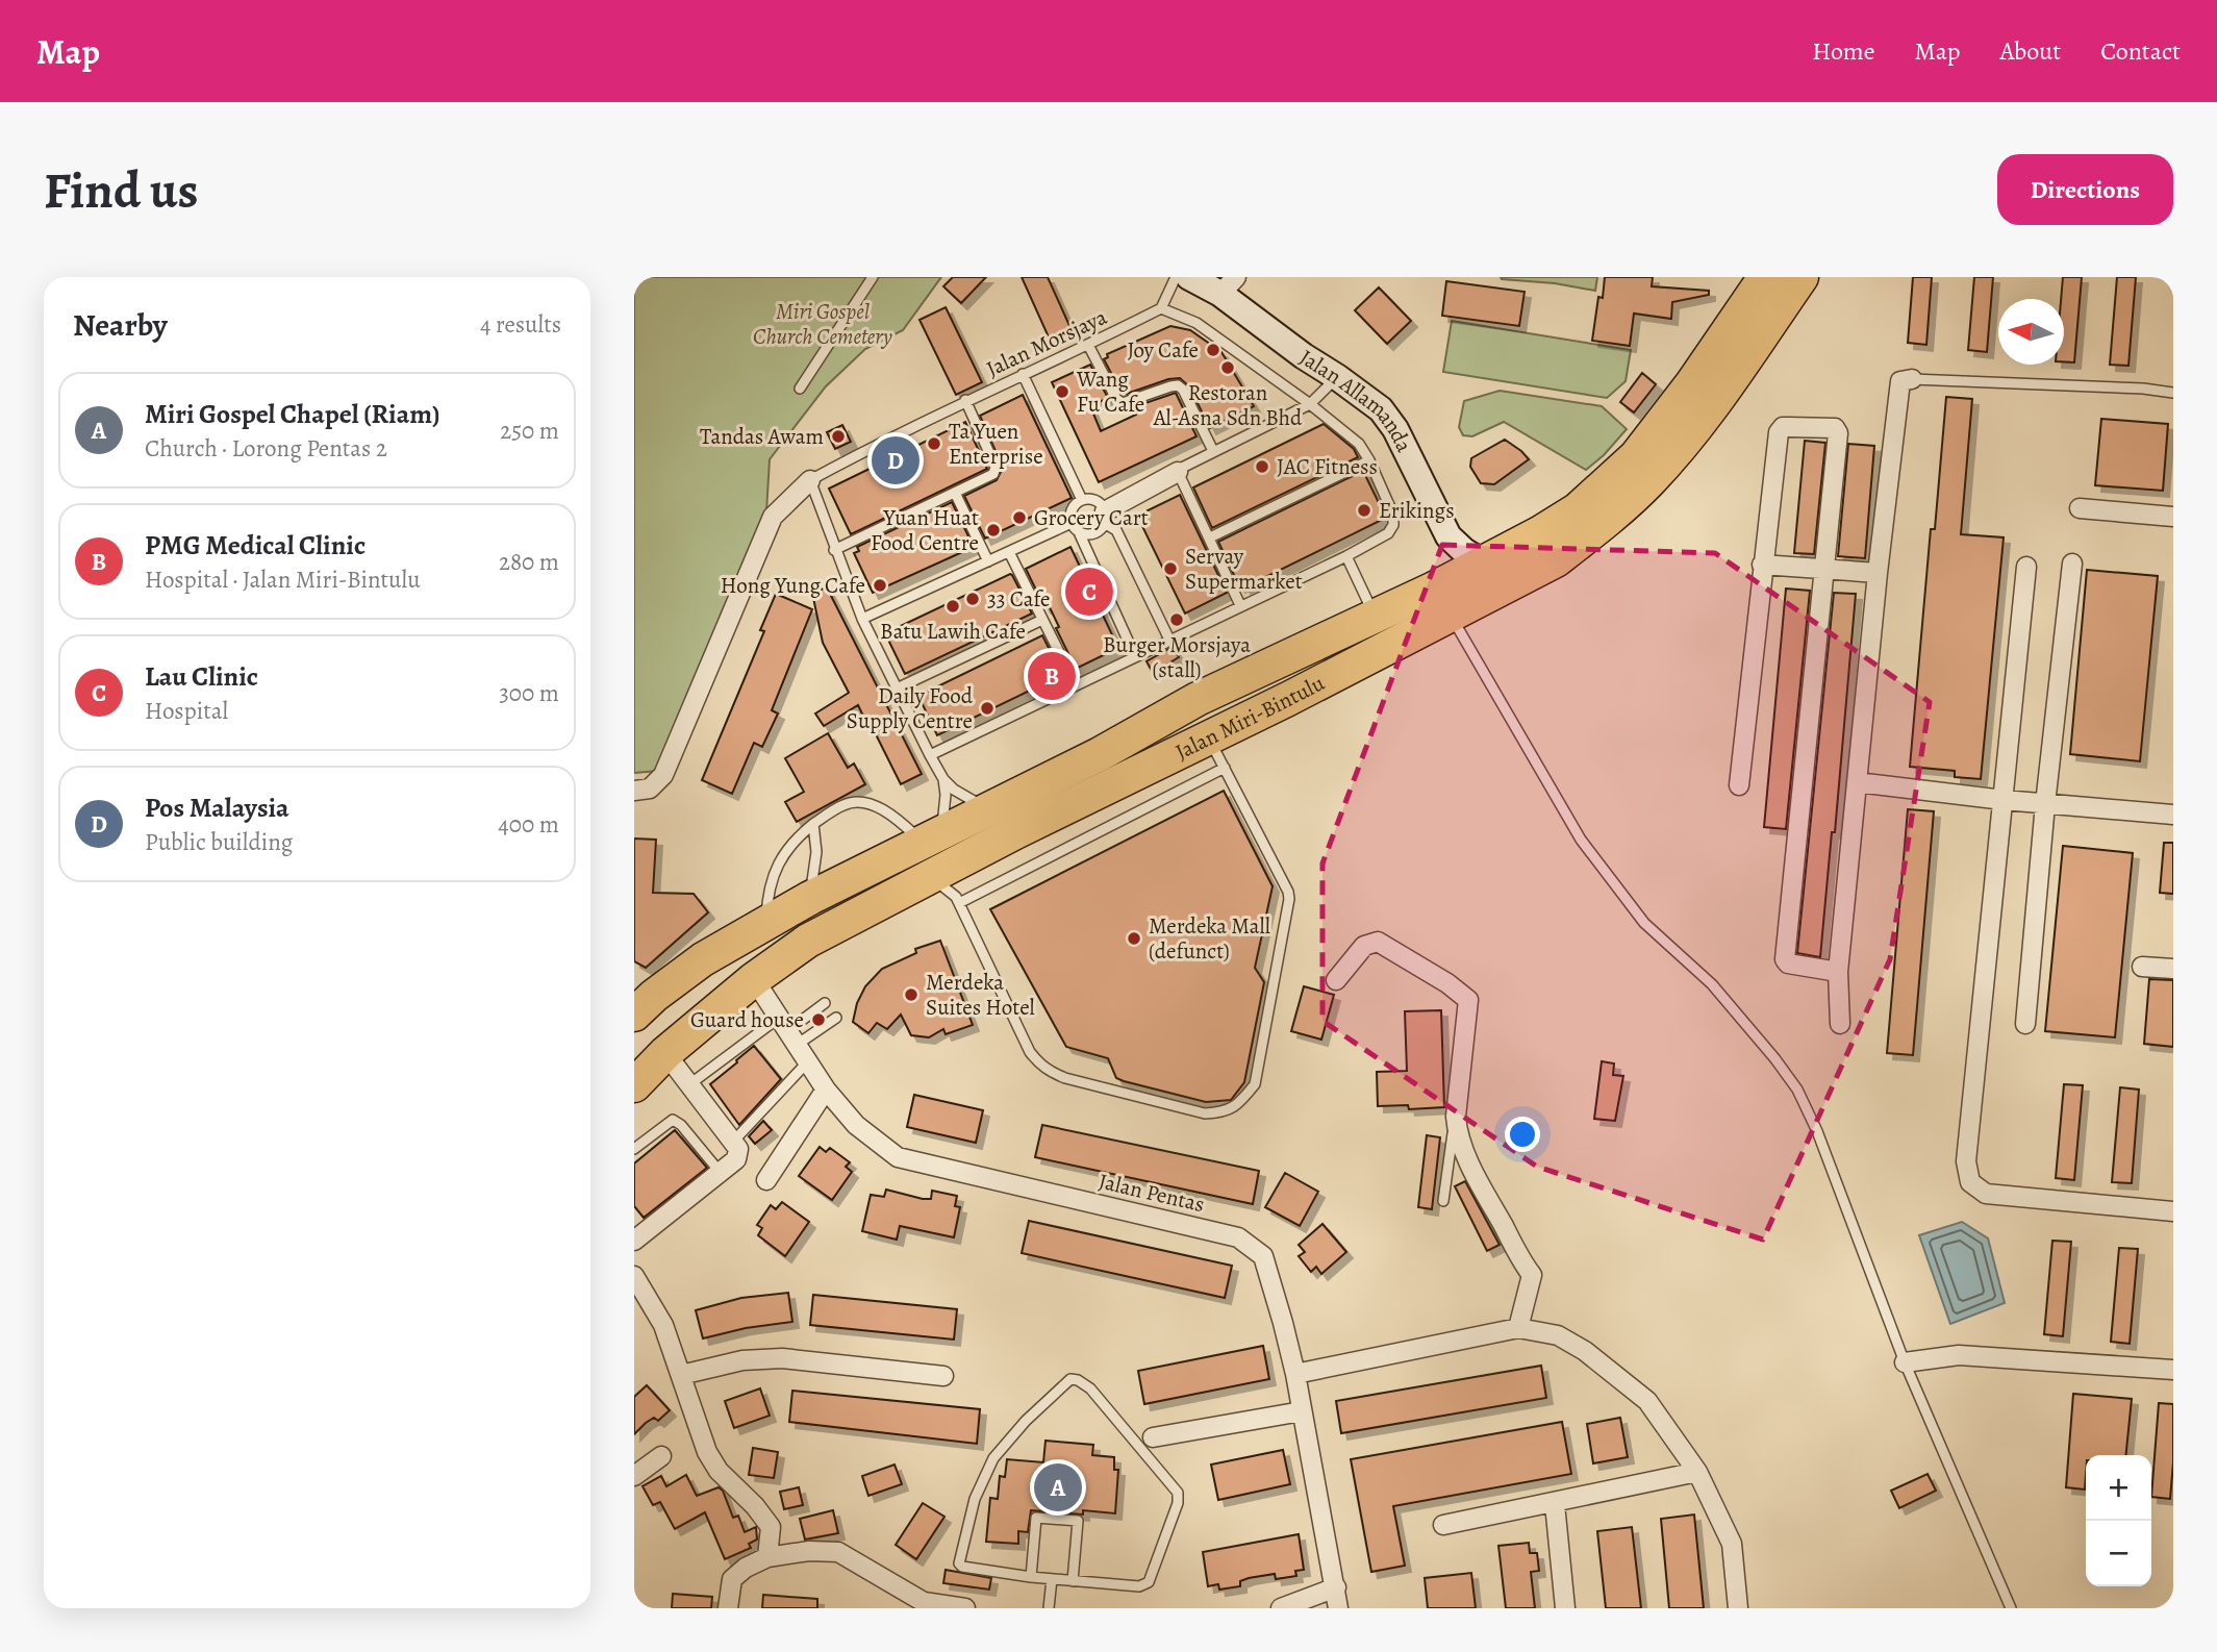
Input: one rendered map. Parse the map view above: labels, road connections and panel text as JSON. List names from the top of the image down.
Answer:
{
  "streets": {
    "highway": ["Jalan Miri-Bintulu"],
    "street": ["Jalan Allamanda", "Jalan Pentas"],
    "lane": ["Jalan Morsjaya"]
  },
  "crossings": [
    ["Jalan Allamanda", "Jalan Miri-Bintulu"],
    ["Jalan Miri-Bintulu", "Jalan Pentas"]
  ],
  "parks": ["Miri Gospel Church Cemetery"],
  "places": [
    "Joy Cafe",
    "Restoran Al-Asna Sdn Bhd",
    "Wang Fu Cafe",
    "Tandas Awam",
    "Ta Yuen Enterprise",
    "JAC Fitness",
    "Erikings",
    "Grocery Cart",
    "Yuan Huat Food Centre",
    "Servay Supermarket",
    "Hong Yung Cafe",
    "33 Cafe",
    "Batu Lawih Cafe",
    "Burger Morsjaya (stall)",
    "Daily Food Supply Centre",
    "Merdeka Mall (defunct)",
    "Merdeka Suites Hotel",
    "Guard house"
  ],
  "north": "left",
  "page": {
    "header": "Map",
    "nav": [
      "Home",
      "Map",
      "About",
      "Contact"
    ],
    "buttons": "Directions",
    "title": "Find us",
    "heading": ["Nearby", "4 results"],
    "list": [
      {
        "mark": "A",
        "name": "Miri Gospel Chapel (Riam)",
        "note": "Church · Lorong Pentas 2",
        "value": "250 m"
      },
      {
        "mark": "B",
        "name": "PMG Medical Clinic",
        "note": "Hospital · Jalan Miri-Bintulu",
        "value": "280 m"
      },
      {
        "mark": "C",
        "name": "Lau Clinic",
        "note": "Hospital",
        "value": "300 m"
      },
      {
        "mark": "D",
        "name": "Pos Malaysia",
        "note": "Public building",
        "value": "400 m"
      }
    ],
    "pins": [
      "D",
      "C",
      "B",
      "A"
    ],
    "map_buttons": ["+", "−"]
  }
}
